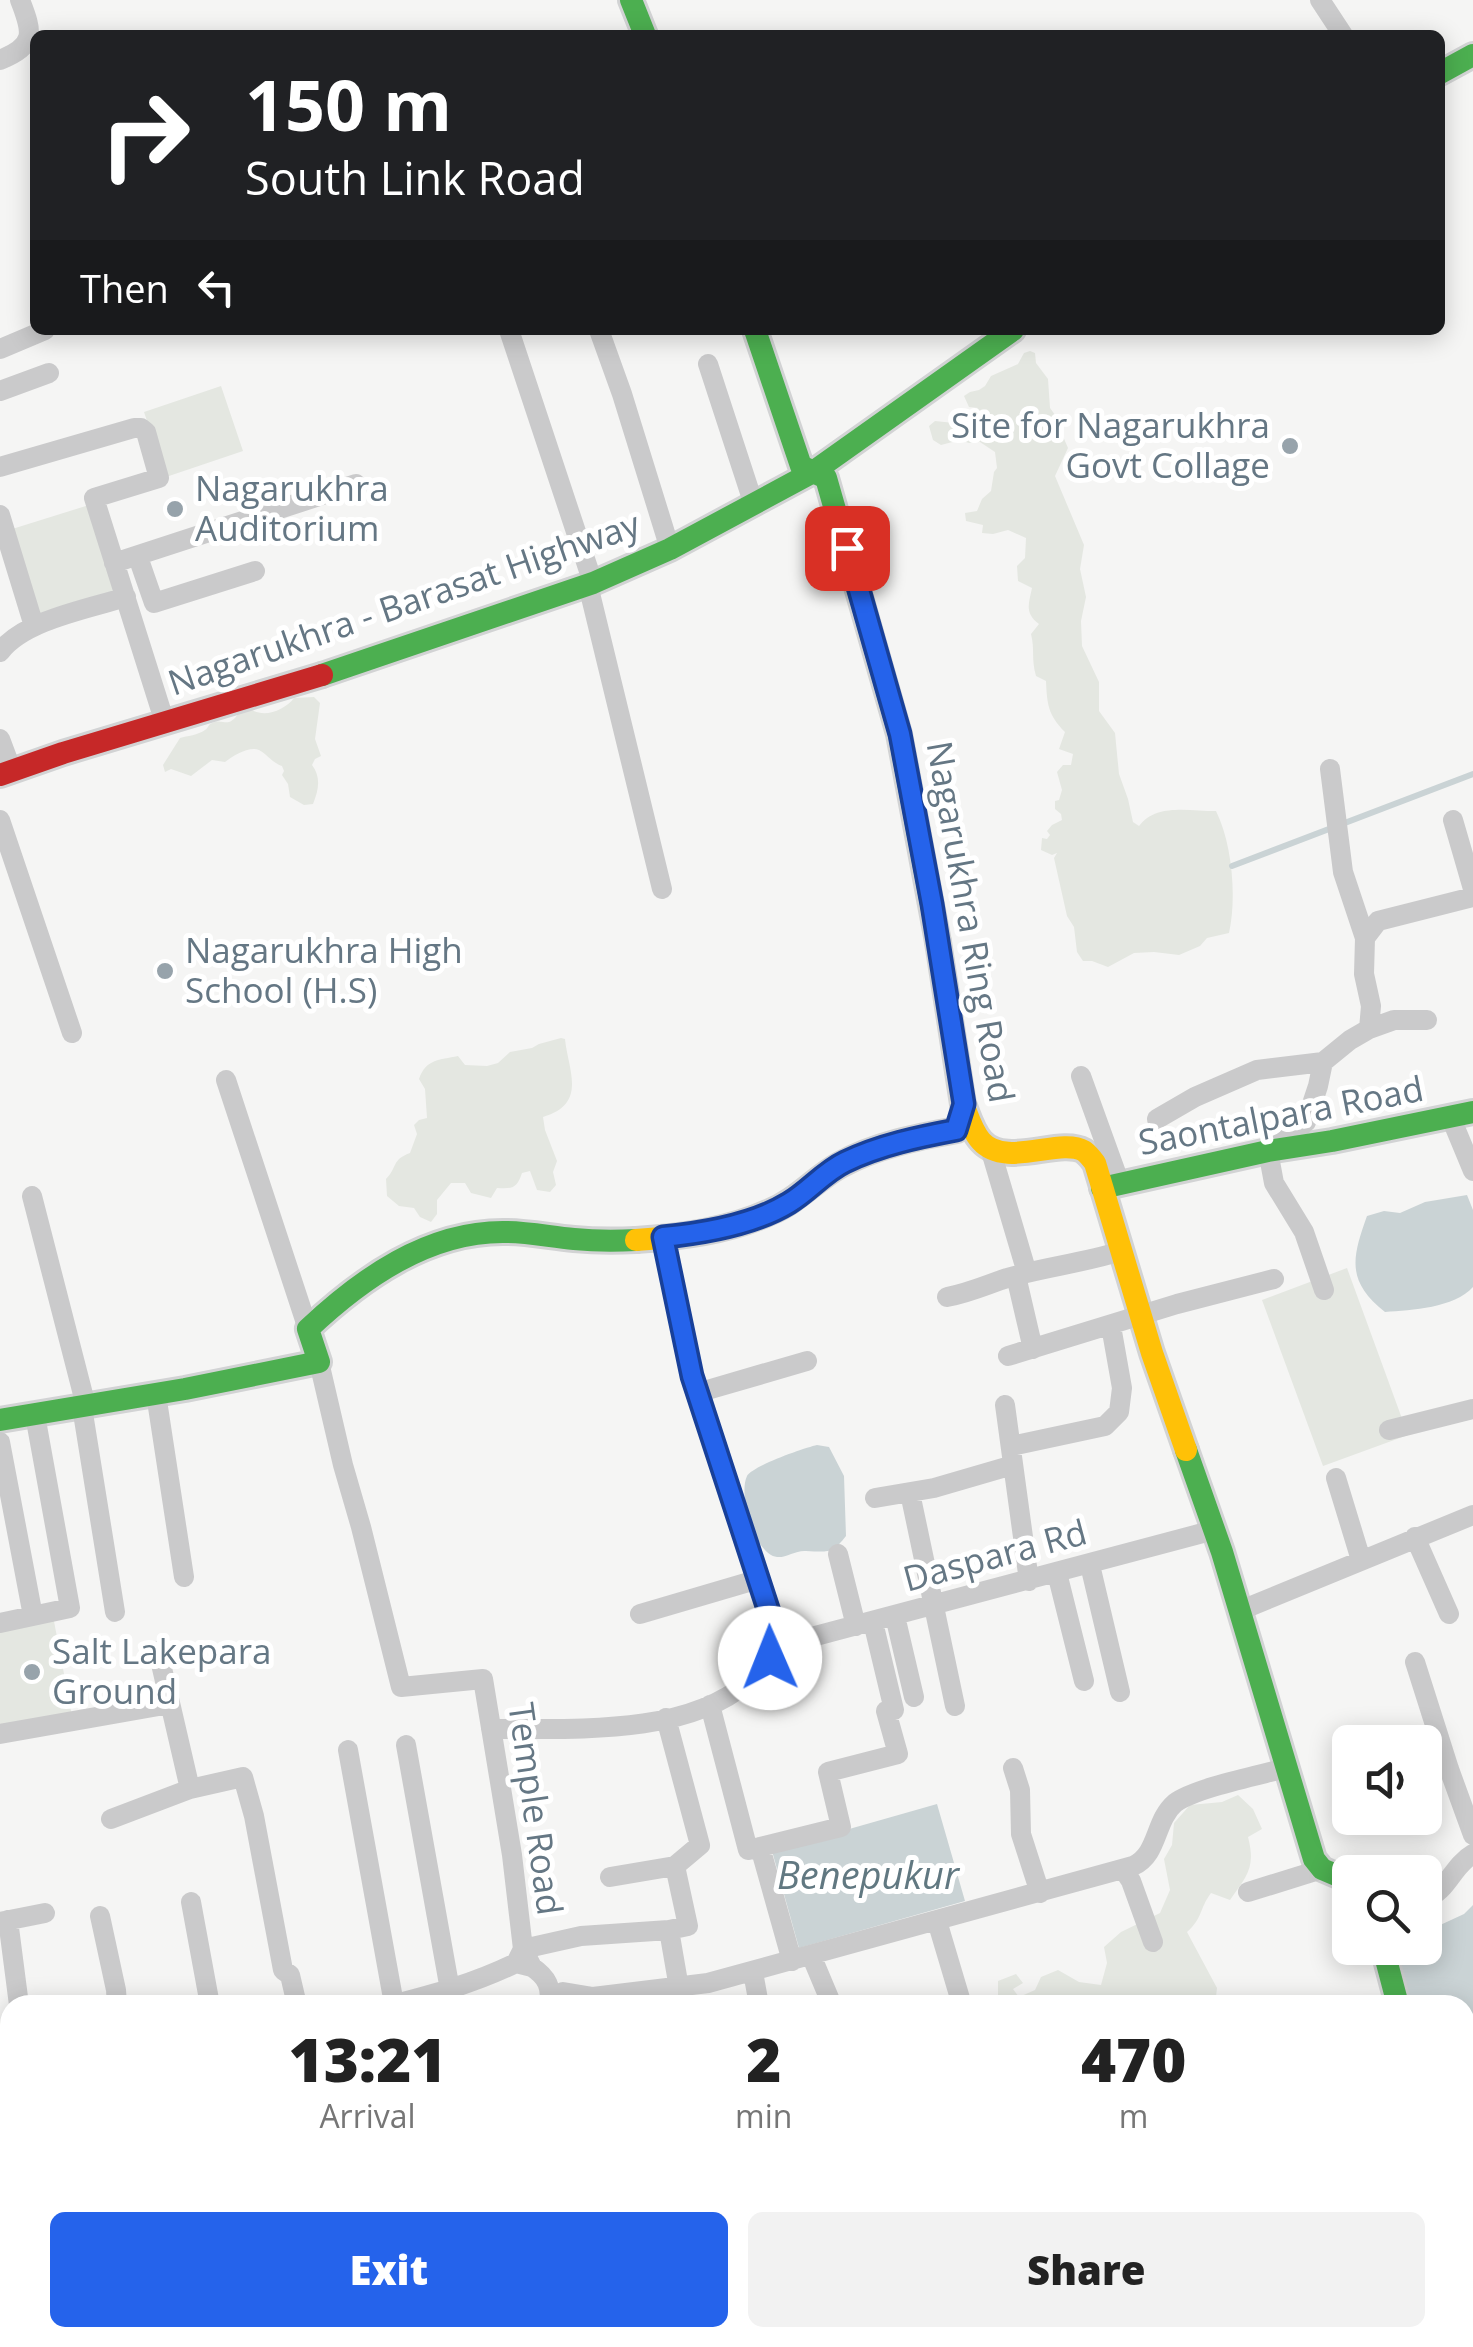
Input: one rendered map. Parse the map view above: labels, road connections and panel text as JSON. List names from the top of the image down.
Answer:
{
  "streets": {
    "main road": ["Nagarukhra - Barasat Highway", "Nagarukhra Ring Road", "Saontalpara Road"],
    "street": ["Daspara Rd", "Temple Road"]
  },
  "crossings": [
    ["Nagarukhra - Barasat Highway", "Nagarukhra Ring Road"],
    ["Nagarukhra Ring Road", "Saontalpara Road"],
    ["Nagarukhra Ring Road", "Daspara Rd"]
  ],
  "water": ["Benepukur"],
  "places": [
    "Site for Nagarukhra Govt Collage",
    "Nagarukhra Auditorium",
    "Nagarukhra High School (H.S)",
    "Salt Lakepara Ground"
  ],
  "page": {
    "turn": ["150 m", "South Link Road"],
    "then": "Then",
    "eta": [
      "13:21",
      "Arrival",
      "2",
      "min",
      "470",
      "m"
    ],
    "buttons": ["Exit", "Share"]
  }
}
